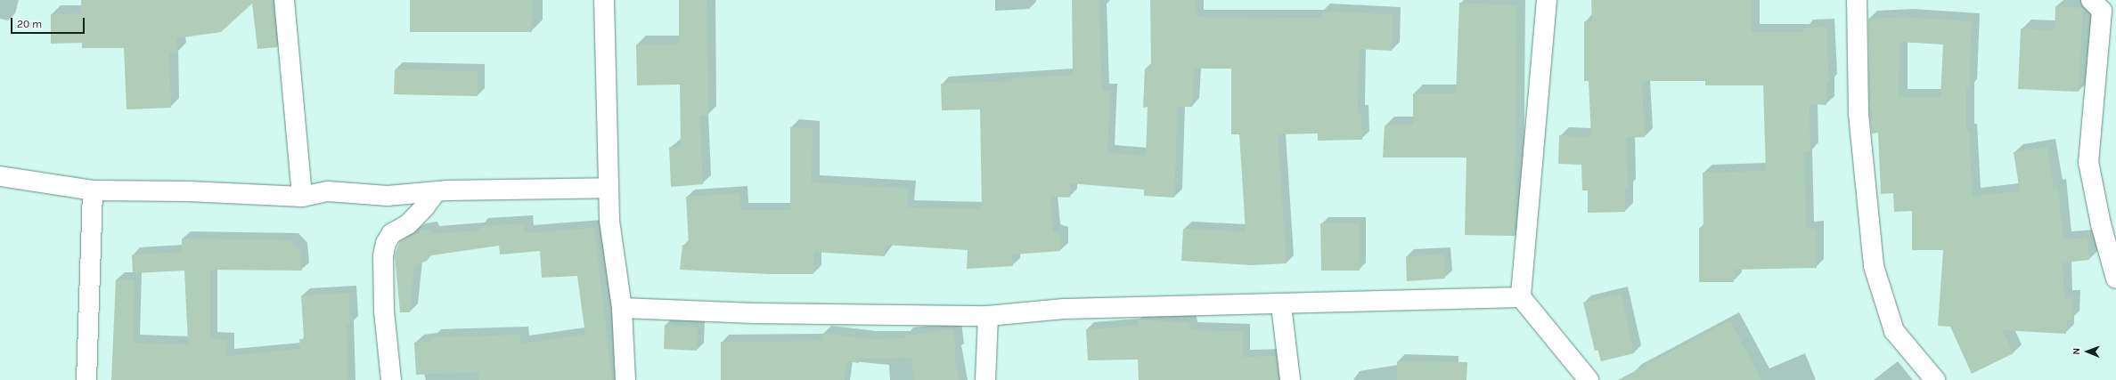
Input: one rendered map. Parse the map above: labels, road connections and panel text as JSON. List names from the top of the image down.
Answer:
{
  "scale_bar": "20 m",
  "north": "left"
}
